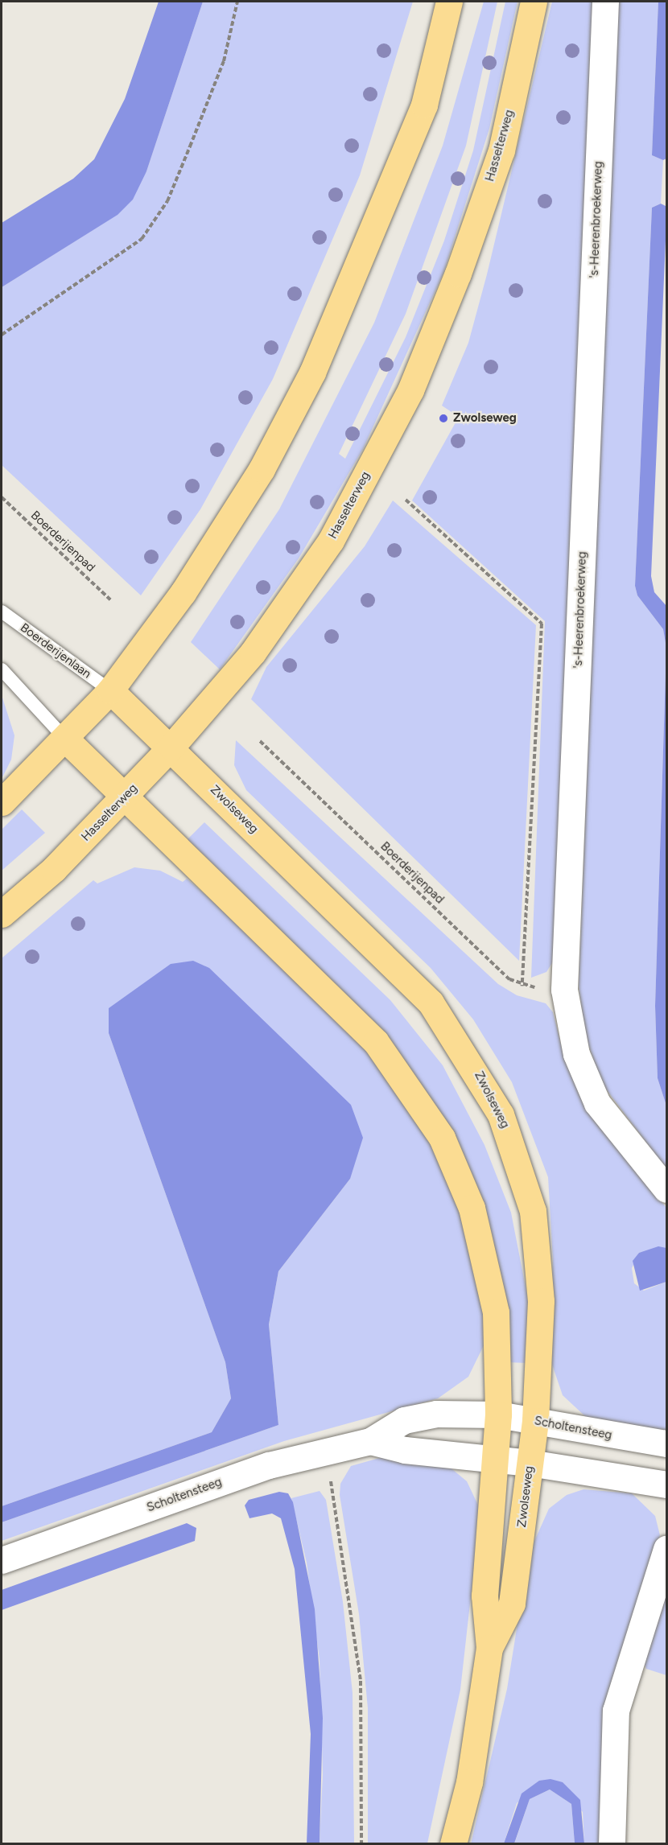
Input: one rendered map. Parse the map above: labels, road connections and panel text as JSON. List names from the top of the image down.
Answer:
{
  "streets": {
    "main road": ["Hasselterweg", "Zwolseweg"],
    "street": ["'s-Heerenbroekerweg", "Scholtensteeg"],
    "lane": ["Boerderijenlaan"],
    "path": ["Boerderijenpad"]
  },
  "crossings": [
    ["Hasselterweg", "Zwolseweg"],
    ["'s-Heerenbroekerweg", "Boerderijenpad"],
    ["Boerderijenlaan", "Zwolseweg"],
    ["Zwolseweg", "Scholtensteeg"]
  ],
  "places": ["Zwolseweg"]
}
